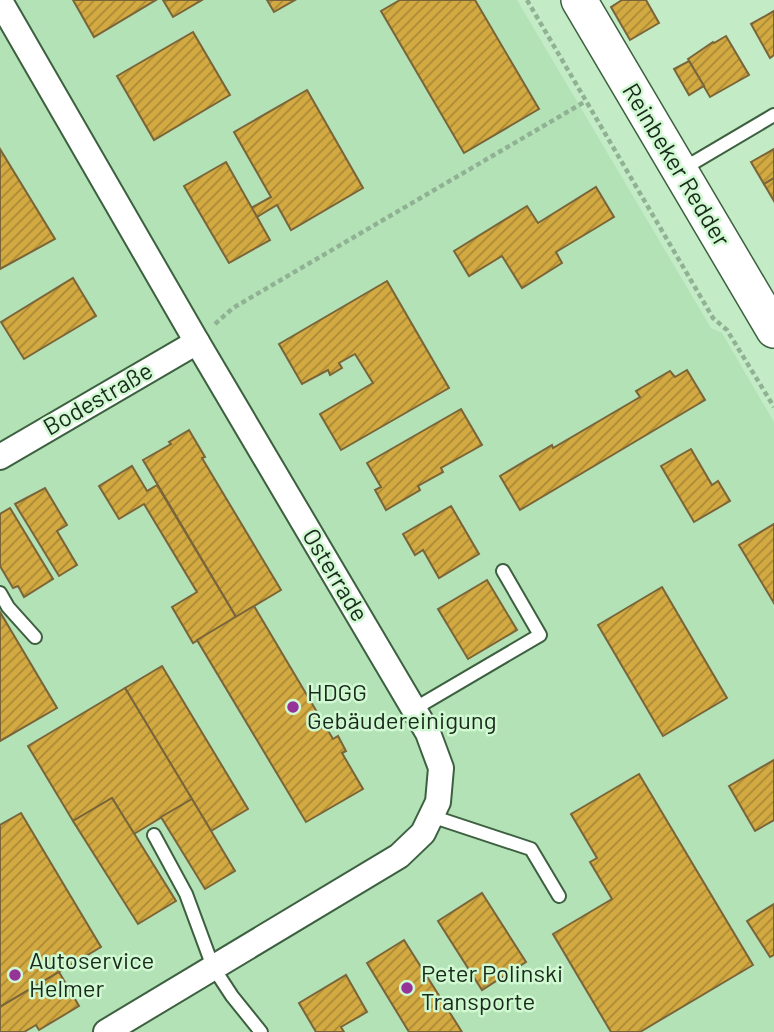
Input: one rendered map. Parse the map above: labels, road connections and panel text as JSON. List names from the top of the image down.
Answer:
{
  "streets": {
    "main road": ["Reinbeker Redder"],
    "street": ["Bodestraße", "Osterrade"]
  },
  "crossings": [
    ["Bodestraße", "Osterrade"]
  ],
  "places": ["HDGG Gebäudereinigung", "Autoservice Helmer", "Peter Polinski Transporte"]
}
